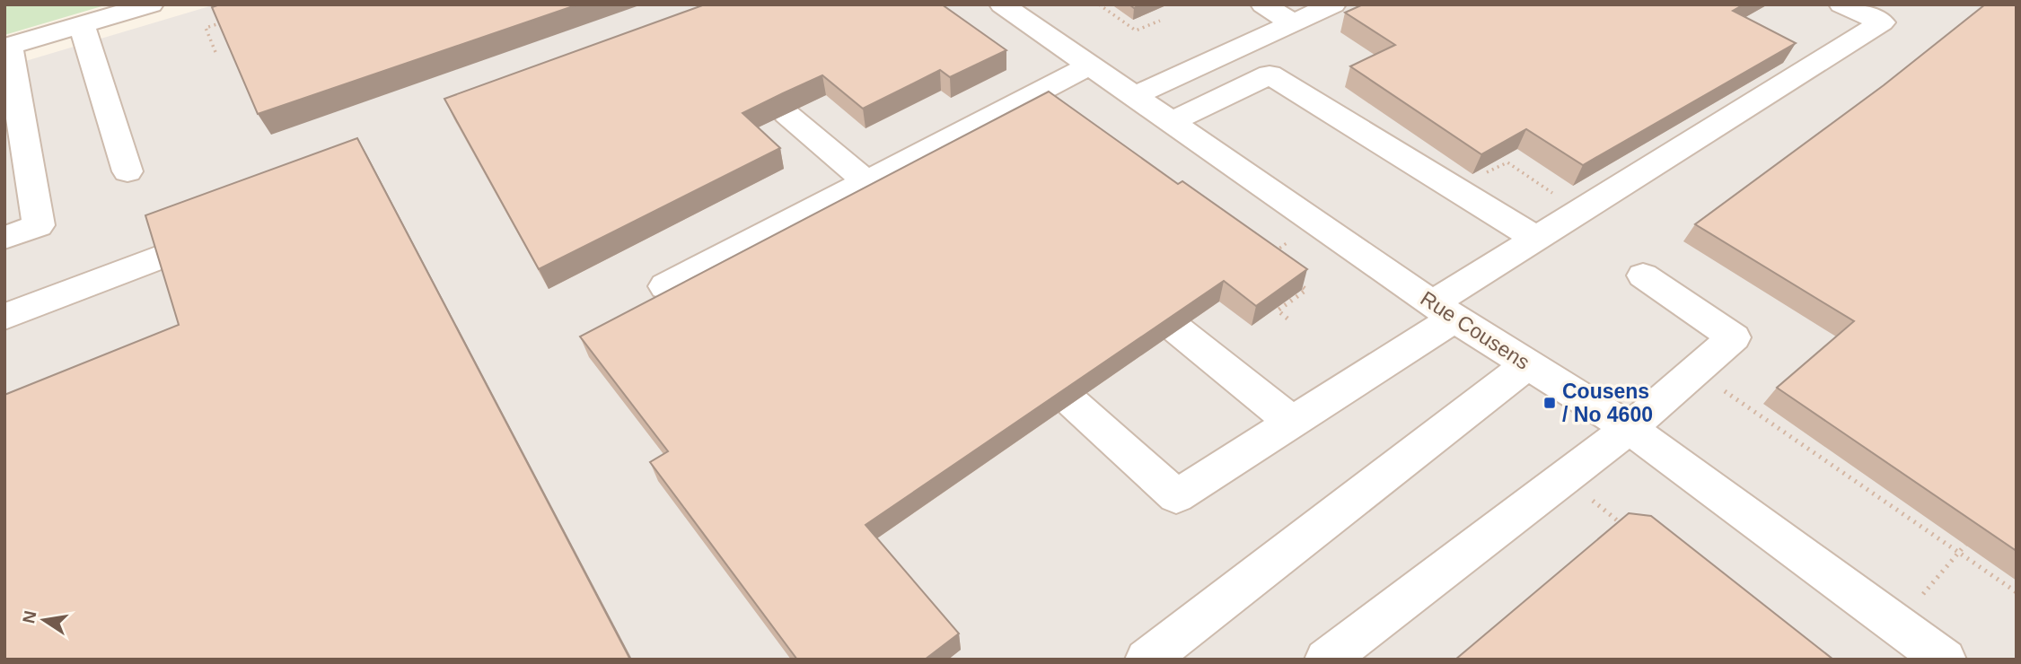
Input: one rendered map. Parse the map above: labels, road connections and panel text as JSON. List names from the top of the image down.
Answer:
{
  "streets": {
    "street": ["Rue Cousens"]
  },
  "places": {
    "transit": ["Cousens / No 4600"]
  },
  "north": "left"
}
